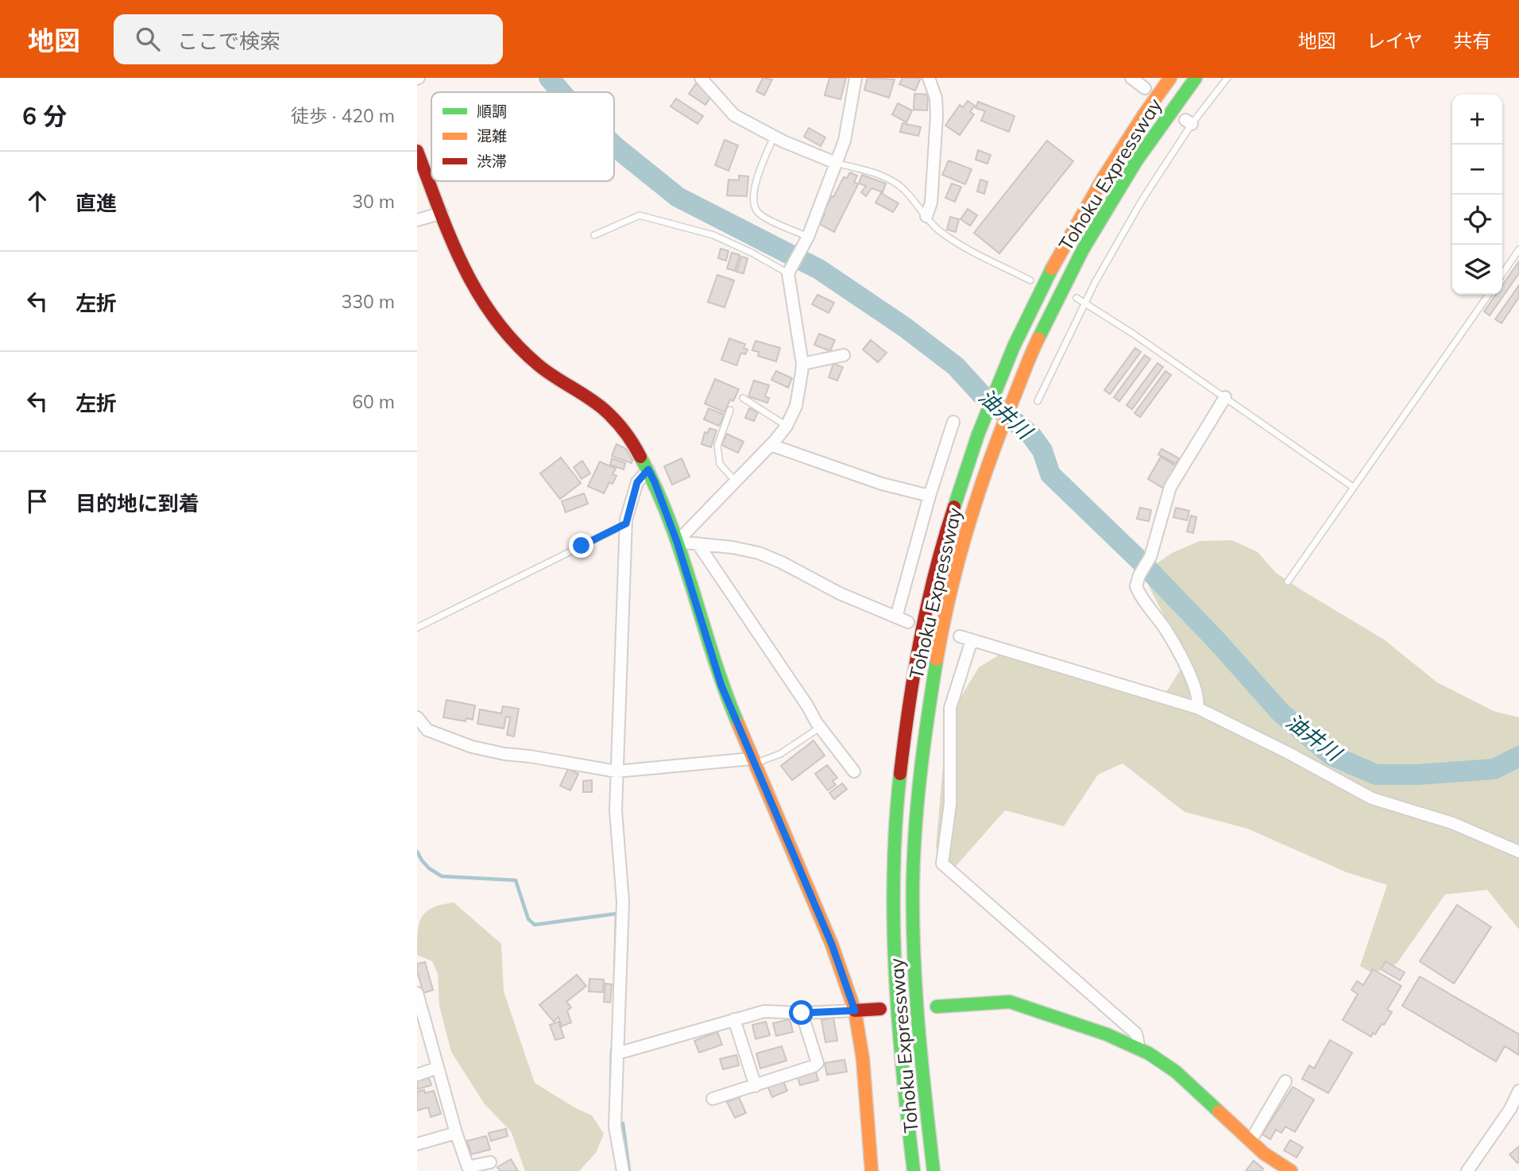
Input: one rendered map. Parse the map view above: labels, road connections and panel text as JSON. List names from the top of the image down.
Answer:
{
  "streets": {
    "main road": ["Tohoku Expressway"]
  },
  "water": ["油井川"],
  "legend": ["順調", "混雑", "渋滞"],
  "page": {
    "header": "地図",
    "search": "ここで検索",
    "nav": ["地図", "レイヤ", "共有"],
    "heading": ["6 分", "徒歩 · 420 m"],
    "map_buttons": ["+", "−"],
    "list": [
      ["直進", "30 m"],
      ["左折", "330 m"],
      ["左折", "60 m"],
      "目的地に到着"
    ]
  }
}
